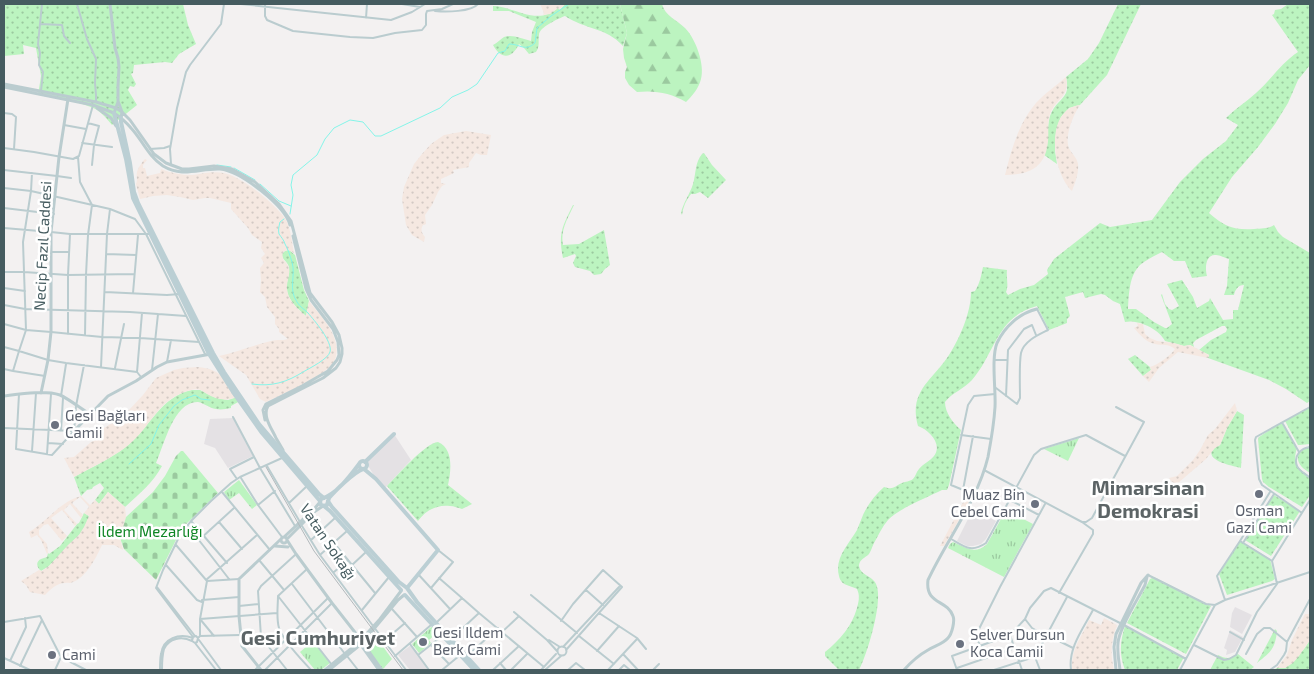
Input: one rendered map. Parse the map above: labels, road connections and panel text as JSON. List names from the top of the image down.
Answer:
{
  "streets": {
    "street": ["Necip Fazıl Caddesi", "Vatan Sokağı"]
  },
  "districts": ["Mimarsinan Demokrasi", "Gesi Cumhuriyet"],
  "parks": ["İldem Mezarlığı"],
  "places": [
    "Gesi Bağları Camii",
    "Osman Gazi Cami",
    "Muaz Bin Cebel Cami",
    "Gesi Ildem Berk Cami",
    "Selver Dursun Koca Camii",
    "Cami"
  ]
}
